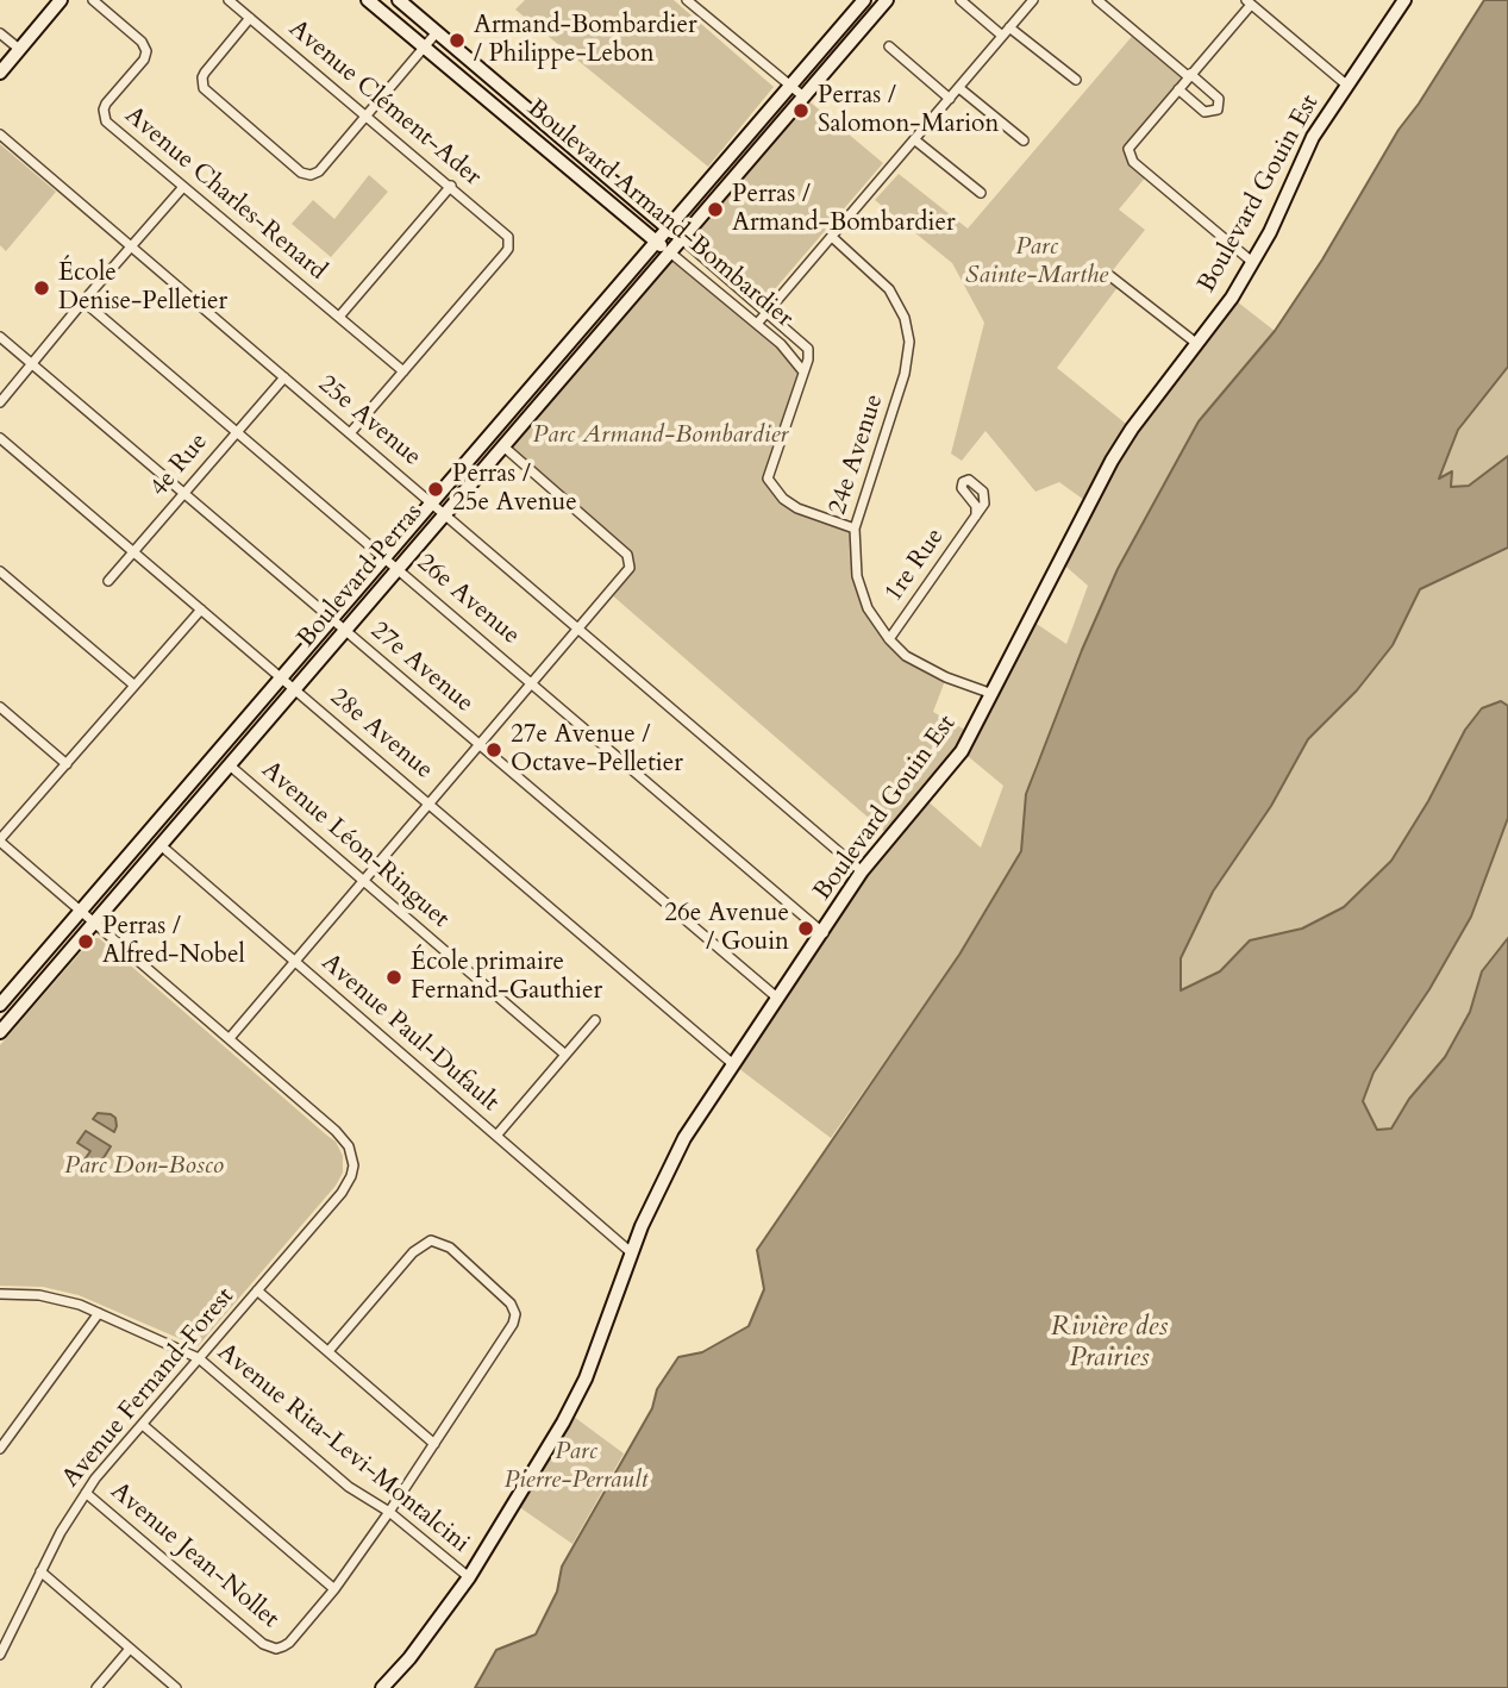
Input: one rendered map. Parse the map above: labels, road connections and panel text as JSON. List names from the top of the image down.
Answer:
{
  "streets": {
    "street": [
      "Avenue Clément-Ader",
      "Avenue Charles-Renard",
      "Boulevard Gouin Est",
      "Boulevard Armand-Bombardier",
      "25e Avenue",
      "24e Avenue",
      "4e Rue",
      "1re Rue",
      "Boulevard Perras",
      "26e Avenue",
      "27e Avenue",
      "28e Avenue",
      "Avenue Léon-Ringuet",
      "Avenue Paul-Dufault",
      "Avenue Fernand-Forest",
      "Avenue Rita-Levi-Montalcini",
      "Avenue Jean-Nollet"
    ]
  },
  "crossings": [
    ["Avenue Clément-Ader", "Avenue Charles-Renard"],
    ["Boulevard Gouin Est", "25e Avenue"],
    ["Boulevard Gouin Est", "24e Avenue"],
    ["Boulevard Gouin Est", "26e Avenue"],
    ["Boulevard Gouin Est", "27e Avenue"],
    ["Boulevard Gouin Est", "28e Avenue"],
    ["Boulevard Gouin Est", "Avenue Paul-Dufault"],
    ["Boulevard Gouin Est", "Avenue Rita-Levi-Montalcini"],
    ["Boulevard Armand-Bombardier", "24e Avenue"],
    ["Boulevard Armand-Bombardier", "Boulevard Perras"],
    ["25e Avenue", "4e Rue"],
    ["25e Avenue", "Boulevard Perras"],
    ["24e Avenue", "1re Rue"],
    ["4e Rue", "26e Avenue"],
    ["4e Rue", "27e Avenue"],
    ["4e Rue", "28e Avenue"],
    ["Boulevard Perras", "26e Avenue"],
    ["Boulevard Perras", "27e Avenue"],
    ["Boulevard Perras", "28e Avenue"],
    ["Boulevard Perras", "Avenue Léon-Ringuet"],
    ["Boulevard Perras", "Avenue Paul-Dufault"],
    ["Avenue Fernand-Forest", "Avenue Rita-Levi-Montalcini"],
    ["Avenue Fernand-Forest", "Avenue Jean-Nollet"]
  ],
  "water": ["Rivière des Prairies"],
  "parks": [
    "Parc Sainte-Marthe",
    "Parc Armand-Bombardier",
    "Parc Don-Bosco",
    "Parc Pierre-Perrault"
  ],
  "places": [
    "Armand-Bombardier / Philippe-Lebon",
    "Perras / Salomon-Marion",
    "Perras / Armand-Bombardier",
    "École Denise-Pelletier",
    "Perras / 25e Avenue",
    "27e Avenue / Octave-Pelletier",
    "26e Avenue / Gouin",
    "Perras / Alfred-Nobel",
    "École primaire Fernand-Gauthier"
  ]
}
